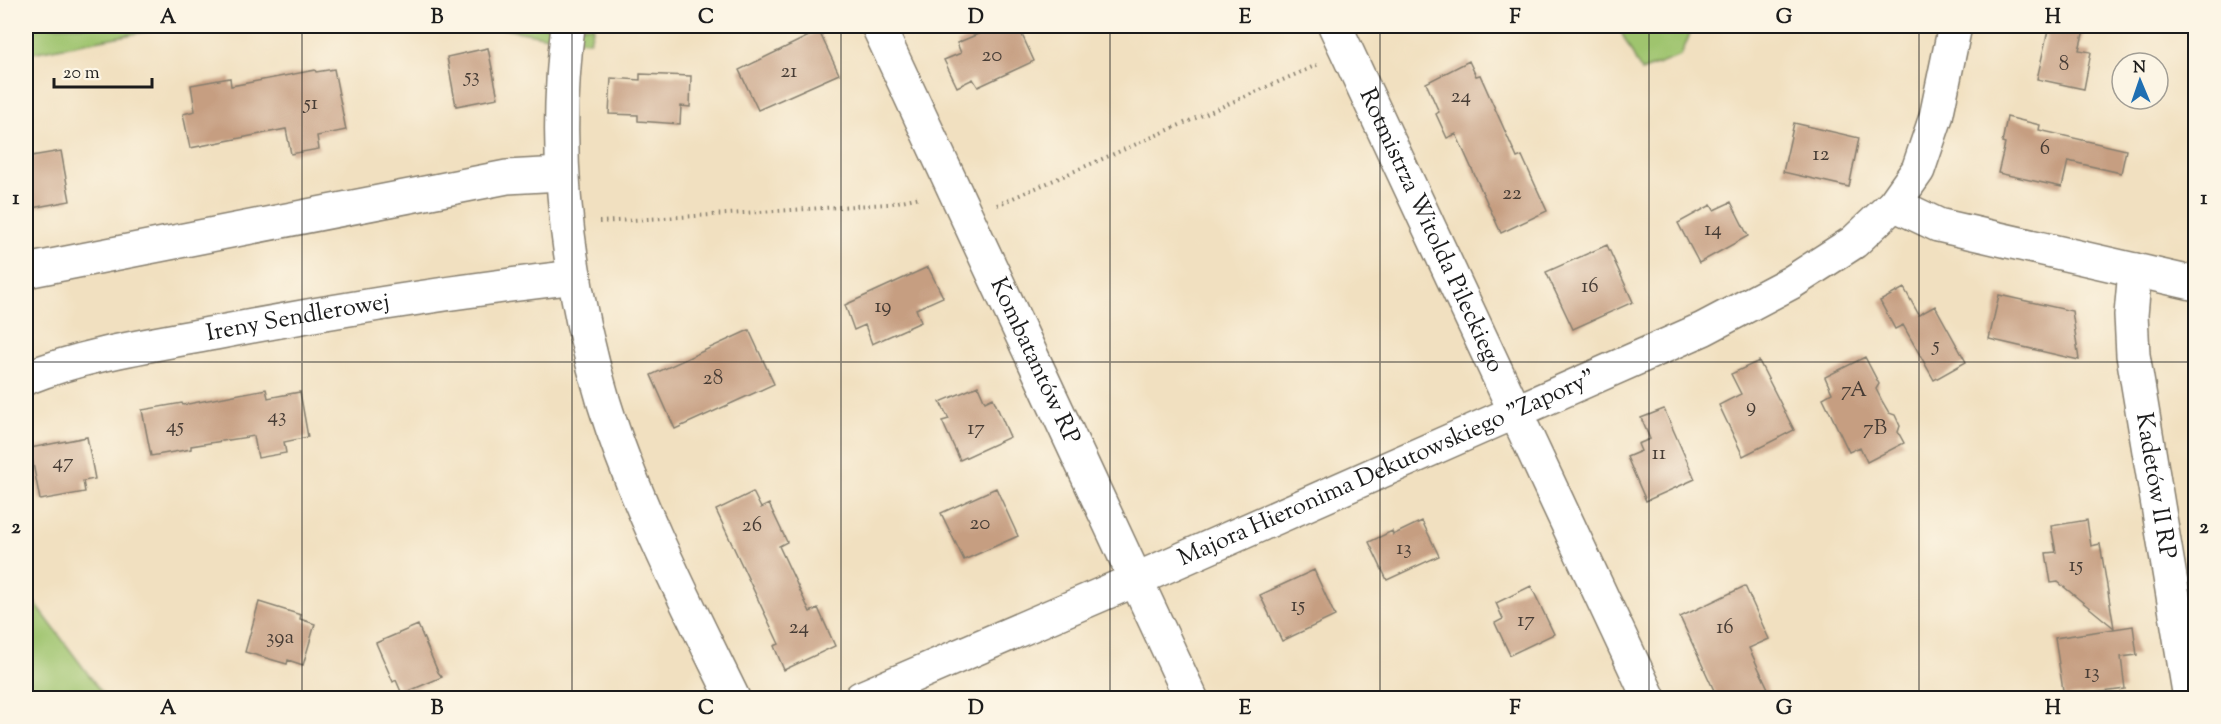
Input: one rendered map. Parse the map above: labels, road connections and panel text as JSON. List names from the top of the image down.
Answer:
{
  "streets": {
    "street": [
      "Rotmistrza Witolda Pileckiego",
      "Ireny Sendlerowej",
      "Kombatantów RP",
      "Majora Hieronima Dekutowskiego \"Zapory\"",
      "Kadetów II RP"
    ]
  },
  "crossings": [
    ["Rotmistrza Witolda Pileckiego", "Majora Hieronima Dekutowskiego \"Zapory\""],
    ["Kombatantów RP", "Majora Hieronima Dekutowskiego \"Zapory\""]
  ],
  "house_numbers": [
    "20",
    "8",
    "21",
    "53",
    "24",
    "51",
    "6",
    "12",
    "22",
    "14",
    "16",
    "19",
    "5",
    "28",
    "7A",
    "9",
    "43",
    "45",
    "17",
    "7B",
    "11",
    "47",
    "20",
    "26",
    "13",
    "15",
    "15",
    "17",
    "24",
    "16",
    "39a",
    "13"
  ],
  "scale_bar": "20 m",
  "north": "top",
  "grid": {
    "columns": [
      "A",
      "B",
      "C",
      "D",
      "E",
      "F",
      "G",
      "H"
    ],
    "rows": ["1", "2"]
  }
}
